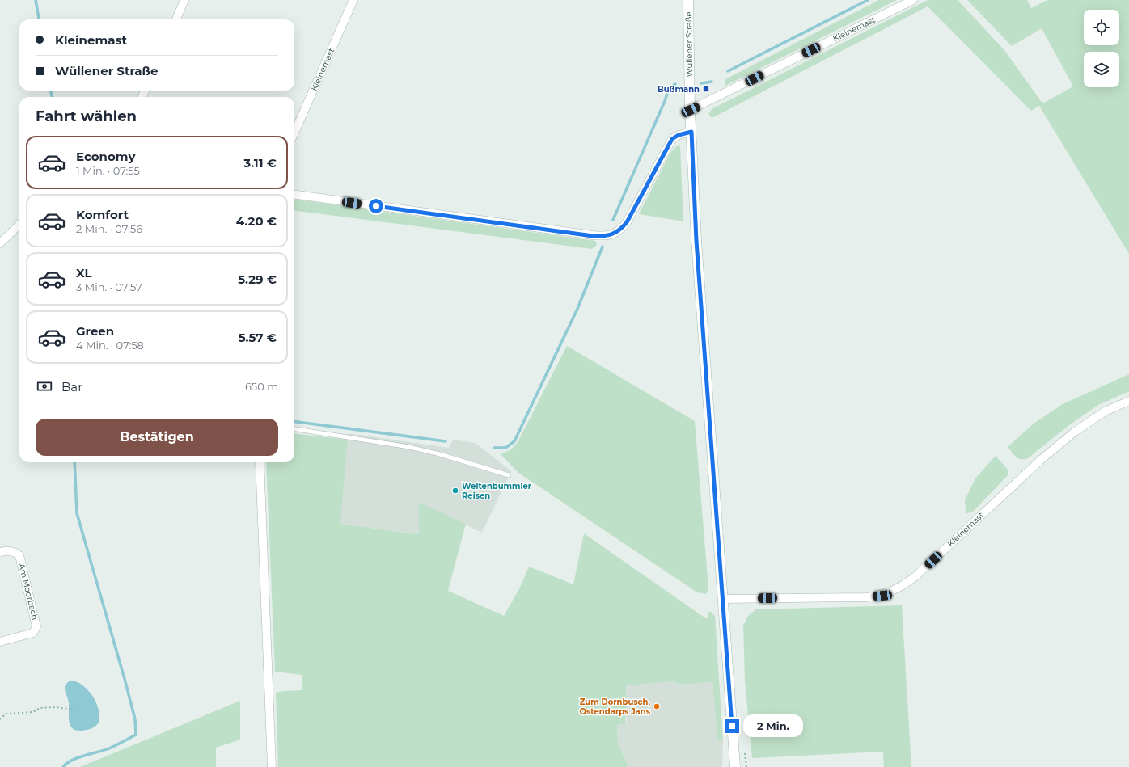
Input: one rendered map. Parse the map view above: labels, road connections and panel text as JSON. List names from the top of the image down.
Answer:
{
  "streets": {
    "main road": ["Wüllener Straße"],
    "street": ["Kleinemast", "Am Moorbach"]
  },
  "crossings": [
    ["Kleinemast", "Wüllener Straße"]
  ],
  "places": {
    "transit": ["Bußmann"],
    "other": ["Weltenbummler Reisen", "Zum Dornbusch, Ostendarps Jans"]
  },
  "page": {
    "banner": ["Kleinemast", "Wüllener Straße"],
    "heading": "Fahrt wählen",
    "list": [
      {
        "name": "Economy",
        "note": "1 Min. · 07:55",
        "value": "3.11 €"
      },
      {
        "name": "Komfort",
        "note": "2 Min. · 07:56",
        "value": "4.20 €"
      },
      {
        "name": "XL",
        "note": "3 Min. · 07:57",
        "value": "5.29 €"
      },
      {
        "name": "Green",
        "note": "4 Min. · 07:58",
        "value": "5.57 €"
      }
    ],
    "pay": ["Bar", "650 m"],
    "buttons": "Bestätigen",
    "bubble": "2 Min."
  }
}
